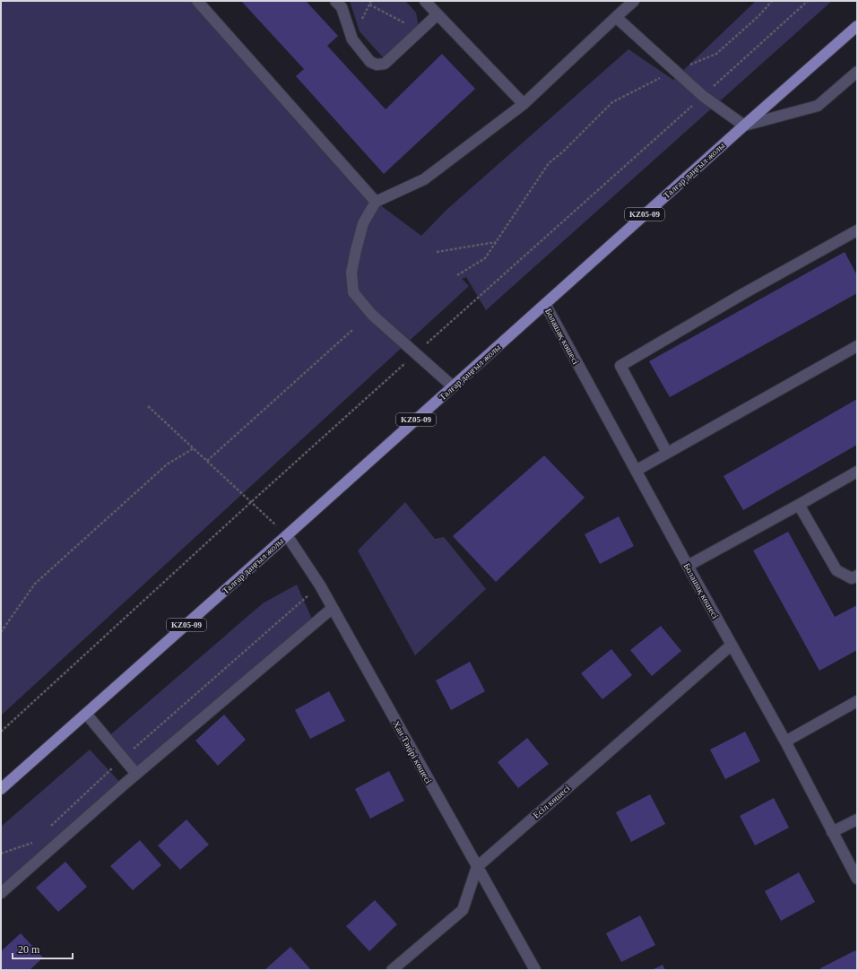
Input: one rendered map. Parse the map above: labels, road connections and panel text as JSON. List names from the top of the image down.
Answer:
{
  "streets": {
    "main road": ["Талғар даңғыл жолы", "KZ05-09"],
    "street": ["Болашақ көшесі", "Хан Тәңірі көшесі", "Есіл көшесі"]
  },
  "crossings": [
    ["Талғар даңғыл жолы", "Болашақ көшесі"],
    ["Талғар даңғыл жолы", "Хан Тәңірі көшесі"],
    ["Болашақ көшесі", "Есіл көшесі"],
    ["Хан Тәңірі көшесі", "Есіл көшесі"]
  ],
  "scale_bar": "20 m"
}
